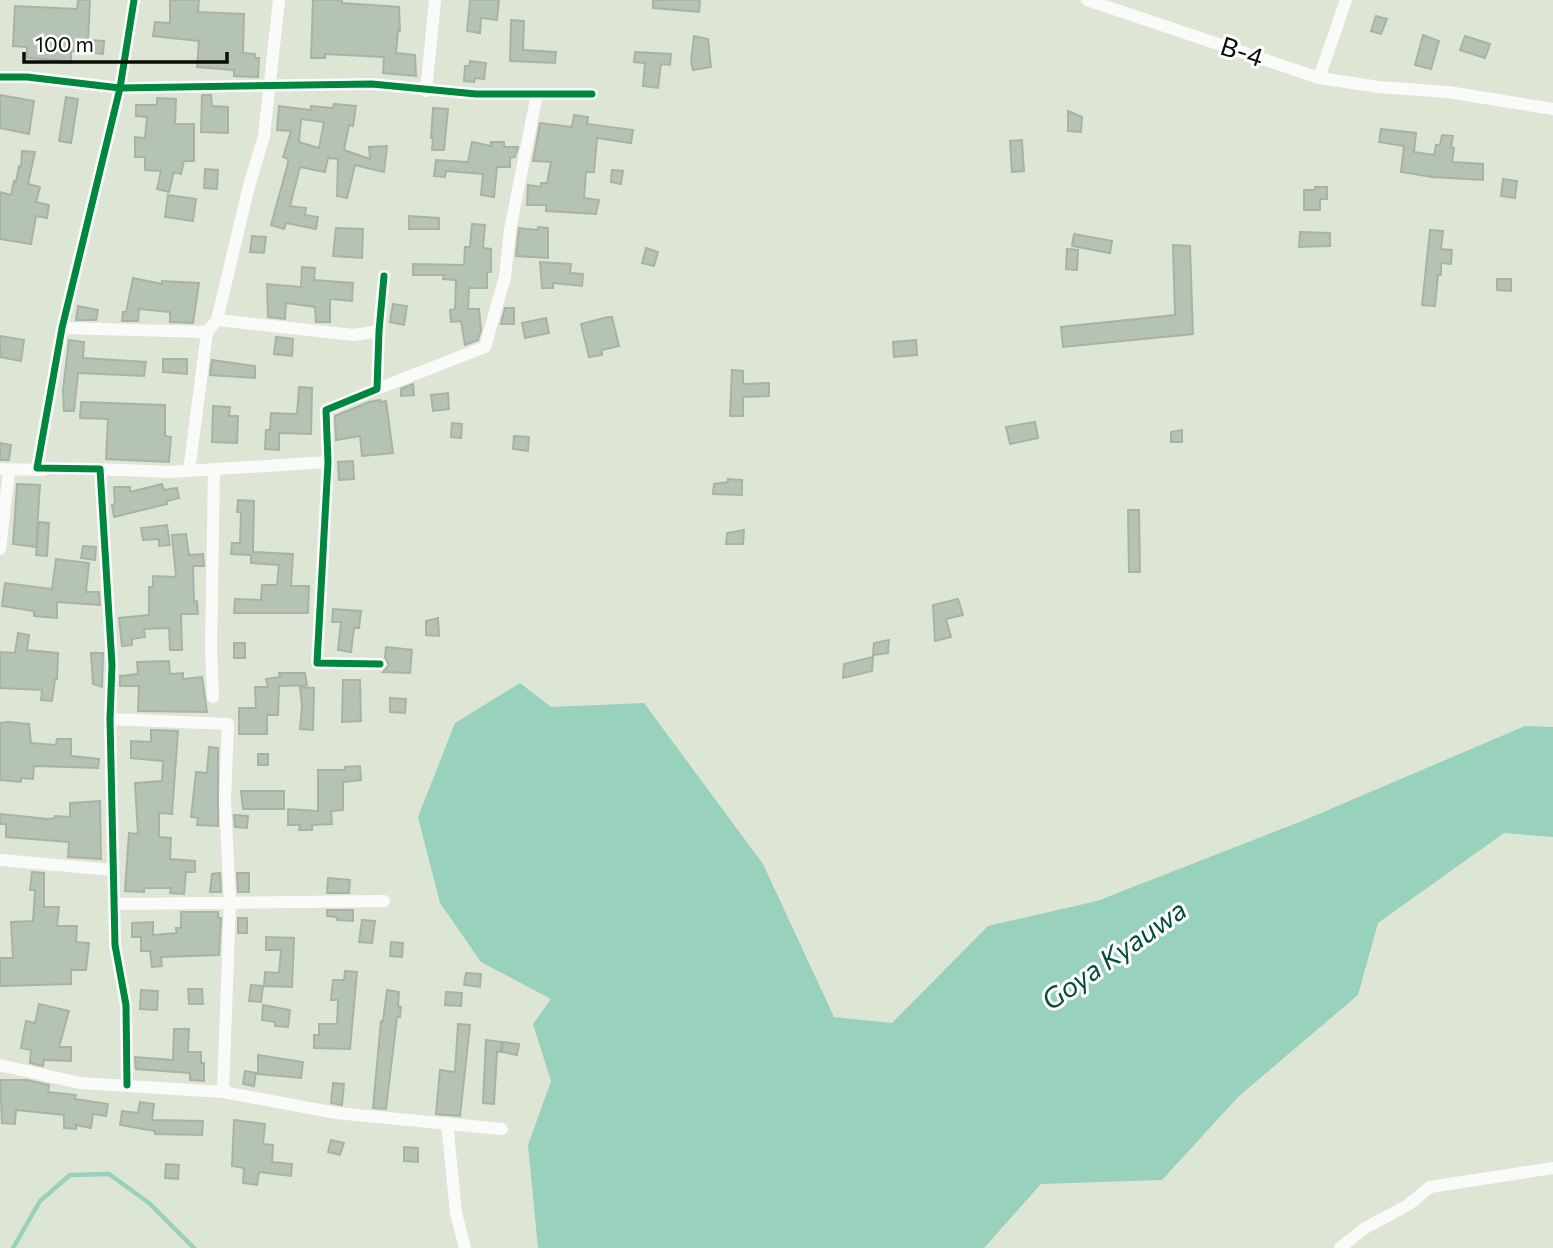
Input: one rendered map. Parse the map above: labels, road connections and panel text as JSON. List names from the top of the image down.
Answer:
{
  "streets": {
    "street": ["B-4"]
  },
  "water": ["Goya Kyauwa"],
  "scale_bar": "100 m"
}
